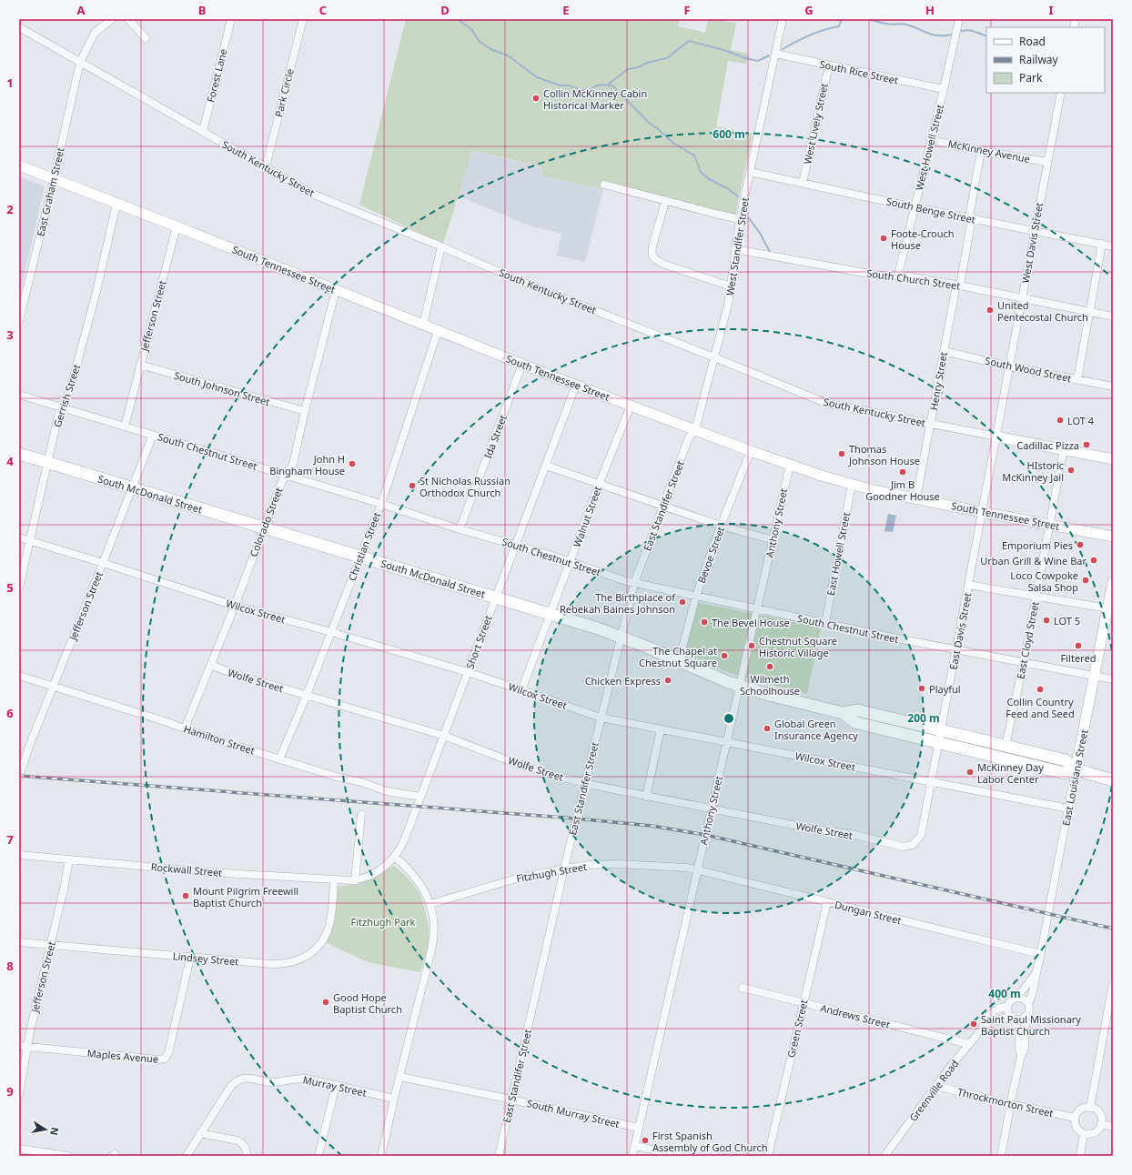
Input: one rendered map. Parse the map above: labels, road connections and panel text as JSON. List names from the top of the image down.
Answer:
{
  "streets": {
    "main road": ["South McDonald Street"],
    "street": [
      "South Rice Street",
      "Forest Lane",
      "Park Circle",
      "West Lively Street",
      "West Howell Street",
      "McKinney Avenue",
      "South Kentucky Street",
      "East Graham Street",
      "South Benge Street",
      "West Davis Street",
      "West Standifer Street",
      "South Tennessee Street",
      "South Church Street",
      "Jefferson Street",
      "South Wood Street",
      "Henry Street",
      "South Johnson Street",
      "Gerrish Street",
      "Ida Street",
      "South Chestnut Street",
      "East Standifer Street",
      "Walnut Street",
      "Colorado Street",
      "Anthony Street",
      "Christian Street",
      "East Howell Street",
      "Bevoe Street",
      "Wilcox Street",
      "East Davis Street",
      "East Cloyd Street",
      "Short Street",
      "Wolfe Street",
      "Hamilton Street",
      "East Louisiana Street",
      "Rockwall Street",
      "Fitzhugh Street",
      "Dungan Street",
      "Lindsey Street",
      "Andrews Street",
      "Green Street",
      "Maples Avenue",
      "Murray Street",
      "Greenville Road",
      "Throckmorton Street",
      "South Murray Street"
    ]
  },
  "crossings": [
    ["South Rice Street", "West Lively Street"],
    ["South Rice Street", "West Howell Street"],
    ["South Rice Street", "West Standifer Street"],
    ["Forest Lane", "South Kentucky Street"],
    ["Park Circle", "South Kentucky Street"],
    ["West Lively Street", "South Benge Street"],
    ["West Howell Street", "McKinney Avenue"],
    ["West Howell Street", "South Benge Street"],
    ["West Howell Street", "South Church Street"],
    ["McKinney Avenue", "West Davis Street"],
    ["South Kentucky Street", "East Graham Street"],
    ["South Kentucky Street", "West Davis Street"],
    ["South Kentucky Street", "West Standifer Street"],
    ["South Kentucky Street", "Henry Street"],
    ["South Kentucky Street", "East Davis Street"],
    ["South Kentucky Street", "East Cloyd Street"],
    ["East Graham Street", "South Tennessee Street"],
    ["South Benge Street", "West Davis Street"],
    ["South Benge Street", "West Standifer Street"],
    ["West Davis Street", "South Church Street"],
    ["West Davis Street", "South Wood Street"],
    ["West Davis Street", "East Davis Street"],
    ["West Standifer Street", "South Tennessee Street"],
    ["West Standifer Street", "South Church Street"],
    ["West Standifer Street", "East Standifer Street"],
    ["South Tennessee Street", "Jefferson Street"],
    ["South Tennessee Street", "Henry Street"],
    ["South Tennessee Street", "Gerrish Street"],
    ["South Tennessee Street", "Ida Street"],
    ["South Tennessee Street", "East Standifer Street"],
    ["South Tennessee Street", "Walnut Street"],
    ["South Tennessee Street", "Colorado Street"],
    ["South Tennessee Street", "Anthony Street"],
    ["South Tennessee Street", "Christian Street"],
    ["South Tennessee Street", "East Howell Street"],
    ["South Tennessee Street", "Bevoe Street"],
    ["South Tennessee Street", "East Davis Street"],
    ["South Tennessee Street", "East Cloyd Street"],
    ["South Tennessee Street", "Short Street"],
    ["South Church Street", "Henry Street"],
    ["Jefferson Street", "South Johnson Street"],
    ["Jefferson Street", "South Chestnut Street"],
    ["Jefferson Street", "South McDonald Street"],
    ["Jefferson Street", "Wilcox Street"],
    ["Jefferson Street", "Hamilton Street"],
    ["Jefferson Street", "Rockwall Street"],
    ["Jefferson Street", "Lindsey Street"],
    ["Jefferson Street", "Maples Avenue"],
    ["South Wood Street", "Henry Street"],
    ["South Johnson Street", "Colorado Street"],
    ["Gerrish Street", "South Chestnut Street"],
    ["Gerrish Street", "South McDonald Street"],
    ["Gerrish Street", "Wilcox Street"],
    ["Ida Street", "South Chestnut Street"],
    ["South Chestnut Street", "East Standifer Street"],
    ["South Chestnut Street", "Walnut Street"],
    ["South Chestnut Street", "Colorado Street"],
    ["South Chestnut Street", "Anthony Street"],
    ["South Chestnut Street", "Christian Street"],
    ["South Chestnut Street", "East Howell Street"],
    ["South Chestnut Street", "Bevoe Street"],
    ["South Chestnut Street", "East Davis Street"],
    ["South Chestnut Street", "East Cloyd Street"],
    ["South Chestnut Street", "Short Street"],
    ["South Chestnut Street", "East Louisiana Street"],
    ["South McDonald Street", "East Standifer Street"],
    ["South McDonald Street", "Walnut Street"],
    ["South McDonald Street", "Colorado Street"],
    ["South McDonald Street", "Anthony Street"],
    ["South McDonald Street", "Christian Street"],
    ["South McDonald Street", "Bevoe Street"],
    ["South McDonald Street", "East Davis Street"],
    ["South McDonald Street", "East Cloyd Street"],
    ["South McDonald Street", "Short Street"],
    ["South McDonald Street", "East Louisiana Street"],
    ["East Standifer Street", "Wilcox Street"],
    ["East Standifer Street", "Wolfe Street"],
    ["East Standifer Street", "Fitzhugh Street"],
    ["East Standifer Street", "South Murray Street"],
    ["Walnut Street", "Wilcox Street"],
    ["Colorado Street", "Wilcox Street"],
    ["Colorado Street", "Wolfe Street"],
    ["Colorado Street", "Hamilton Street"],
    ["Anthony Street", "Wilcox Street"],
    ["Anthony Street", "Wolfe Street"],
    ["Anthony Street", "Fitzhugh Street"],
    ["Anthony Street", "Dungan Street"],
    ["Anthony Street", "South Murray Street"],
    ["Christian Street", "Wilcox Street"],
    ["Christian Street", "Wolfe Street"],
    ["Christian Street", "Hamilton Street"],
    ["Wilcox Street", "East Davis Street"],
    ["Wilcox Street", "Short Street"],
    ["Wilcox Street", "East Louisiana Street"],
    ["East Davis Street", "Wolfe Street"],
    ["Short Street", "Wolfe Street"],
    ["Short Street", "Hamilton Street"],
    ["Short Street", "Rockwall Street"],
    ["Hamilton Street", "Rockwall Street"],
    ["East Louisiana Street", "Dungan Street"],
    ["East Louisiana Street", "Greenville Road"],
    ["Rockwall Street", "Lindsey Street"],
    ["Fitzhugh Street", "Dungan Street"],
    ["Dungan Street", "Green Street"],
    ["Lindsey Street", "Maples Avenue"],
    ["Andrews Street", "Green Street"],
    ["Andrews Street", "Greenville Road"],
    ["Greenville Road", "Throckmorton Street"]
  ],
  "parks": ["Fitzhugh Park"],
  "places": [
    "Collin McKinney Cabin Historical Marker",
    "Foote-Crouch House",
    "United Pentecostal Church",
    "LOT 4",
    "Cadillac Pizza",
    "Thomas Johnson House",
    "John H Bingham House",
    "HIstoric McKinney Jail",
    "Jim B Goodner House",
    "St Nicholas Russian Orthodox Church",
    "Emporium Pies",
    "Urban Grill & Wine Bar",
    "Loco Cowpoke Salsa Shop",
    "The Birthplace of Rebekah Baines Johnson",
    "LOT 5",
    "The Bevel House",
    "Chestnut Square Historic Village",
    "Filtered",
    "The Chapel at Chestnut Square",
    "Wilmeth Schoolhouse",
    "Chicken Express",
    "Playful",
    "Collin Country Feed and Seed",
    "Global Green Insurance Agency",
    "McKinney Day Labor Center",
    "Mount Pilgrim Freewill Baptist Church",
    "Good Hope Baptist Church",
    "Saint Paul Missionary Baptist Church",
    "First Spanish Assembly of God Church"
  ],
  "legend": ["Road", "Railway", "Park"],
  "north": "right",
  "grid": {
    "columns": [
      "A",
      "B",
      "C",
      "D",
      "E",
      "F",
      "G",
      "H",
      "I"
    ],
    "rows": [
      "1",
      "2",
      "3",
      "4",
      "5",
      "6",
      "7",
      "8",
      "9"
    ]
  },
  "rings": ["600 m", "200 m", "400 m"]
}
